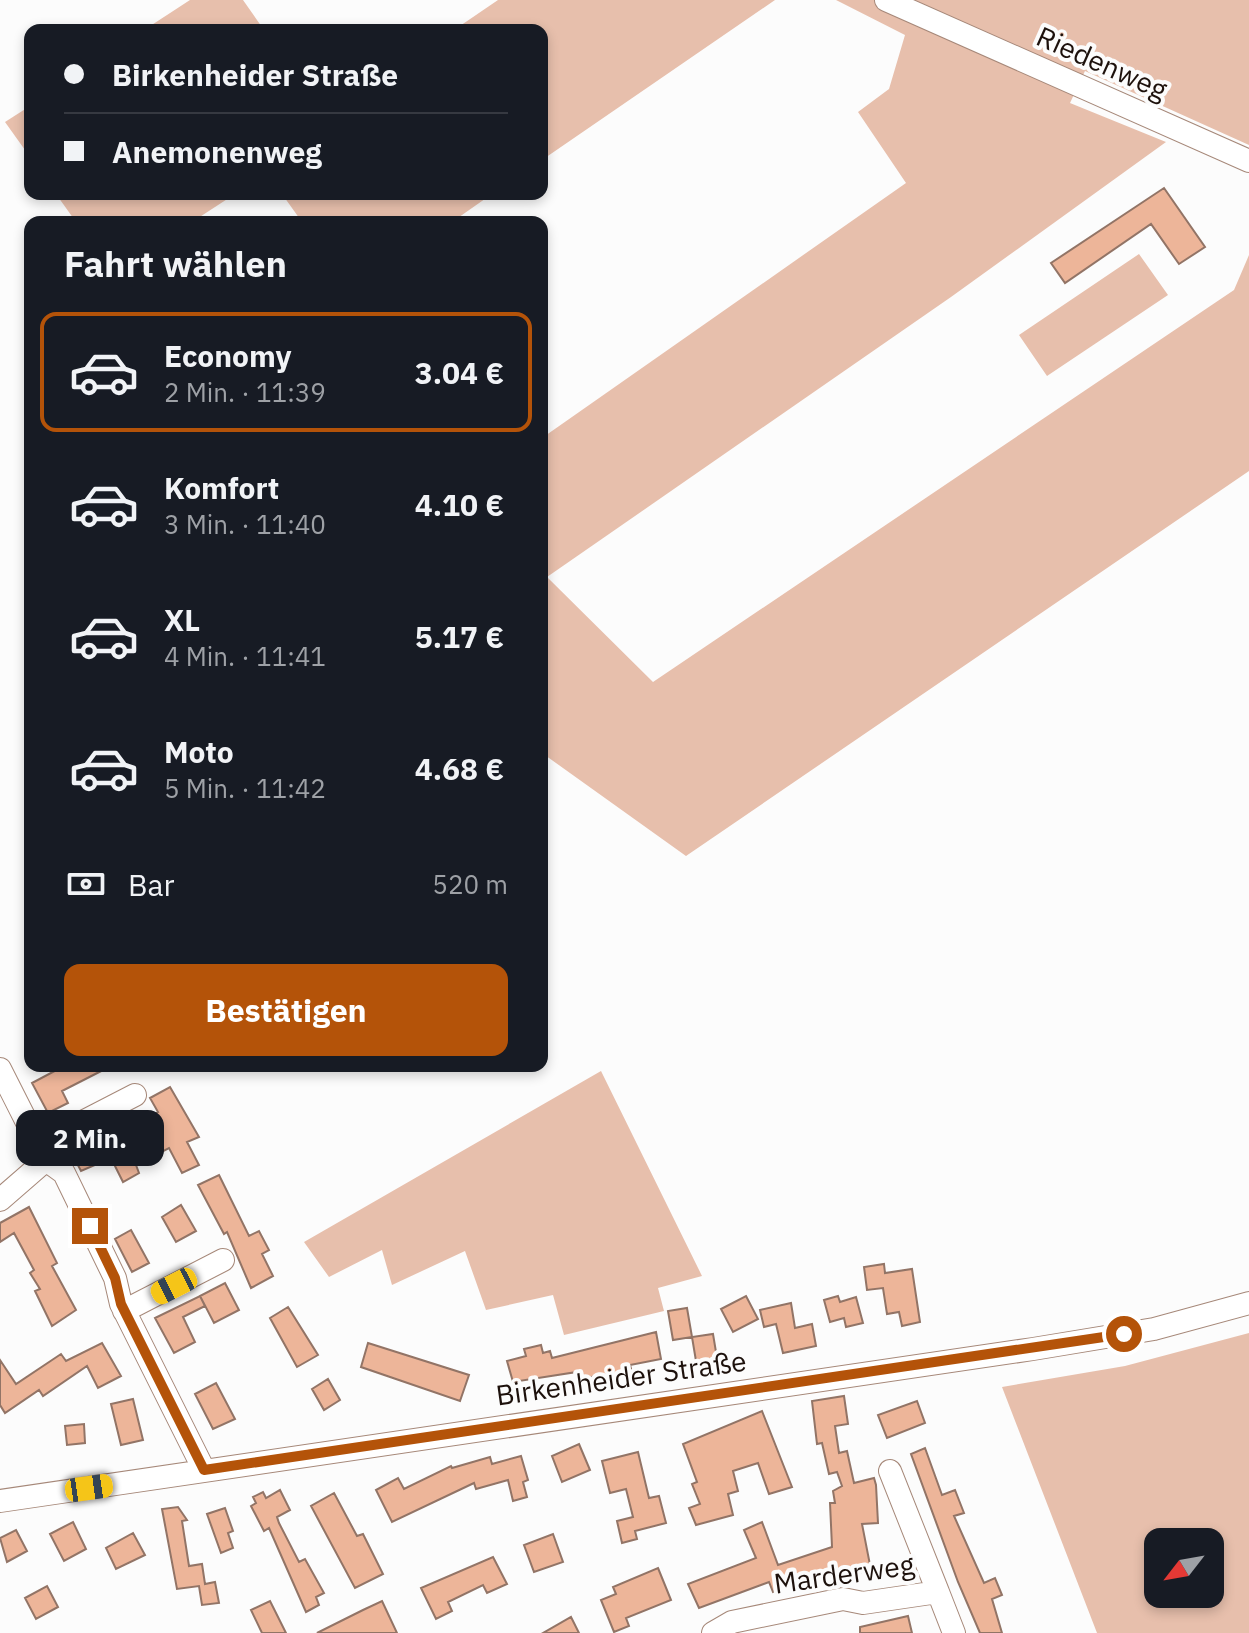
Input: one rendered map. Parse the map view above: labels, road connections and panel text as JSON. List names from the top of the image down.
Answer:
{
  "streets": {
    "street": ["Riedenweg", "Birkenheider Straße", "Marderweg"]
  },
  "north": "bottom left",
  "page": {
    "banner": ["Birkenheider Straße", "Anemonenweg"],
    "heading": "Fahrt wählen",
    "list": [
      {
        "name": "Economy",
        "note": "2 Min. · 11:39",
        "value": "3.04 €"
      },
      {
        "name": "Komfort",
        "note": "3 Min. · 11:40",
        "value": "4.10 €"
      },
      {
        "name": "XL",
        "note": "4 Min. · 11:41",
        "value": "5.17 €"
      },
      {
        "name": "Moto",
        "note": "5 Min. · 11:42",
        "value": "4.68 €"
      }
    ],
    "pay": ["Bar", "520 m"],
    "buttons": "Bestätigen",
    "bubble": "2 Min."
  }
}
